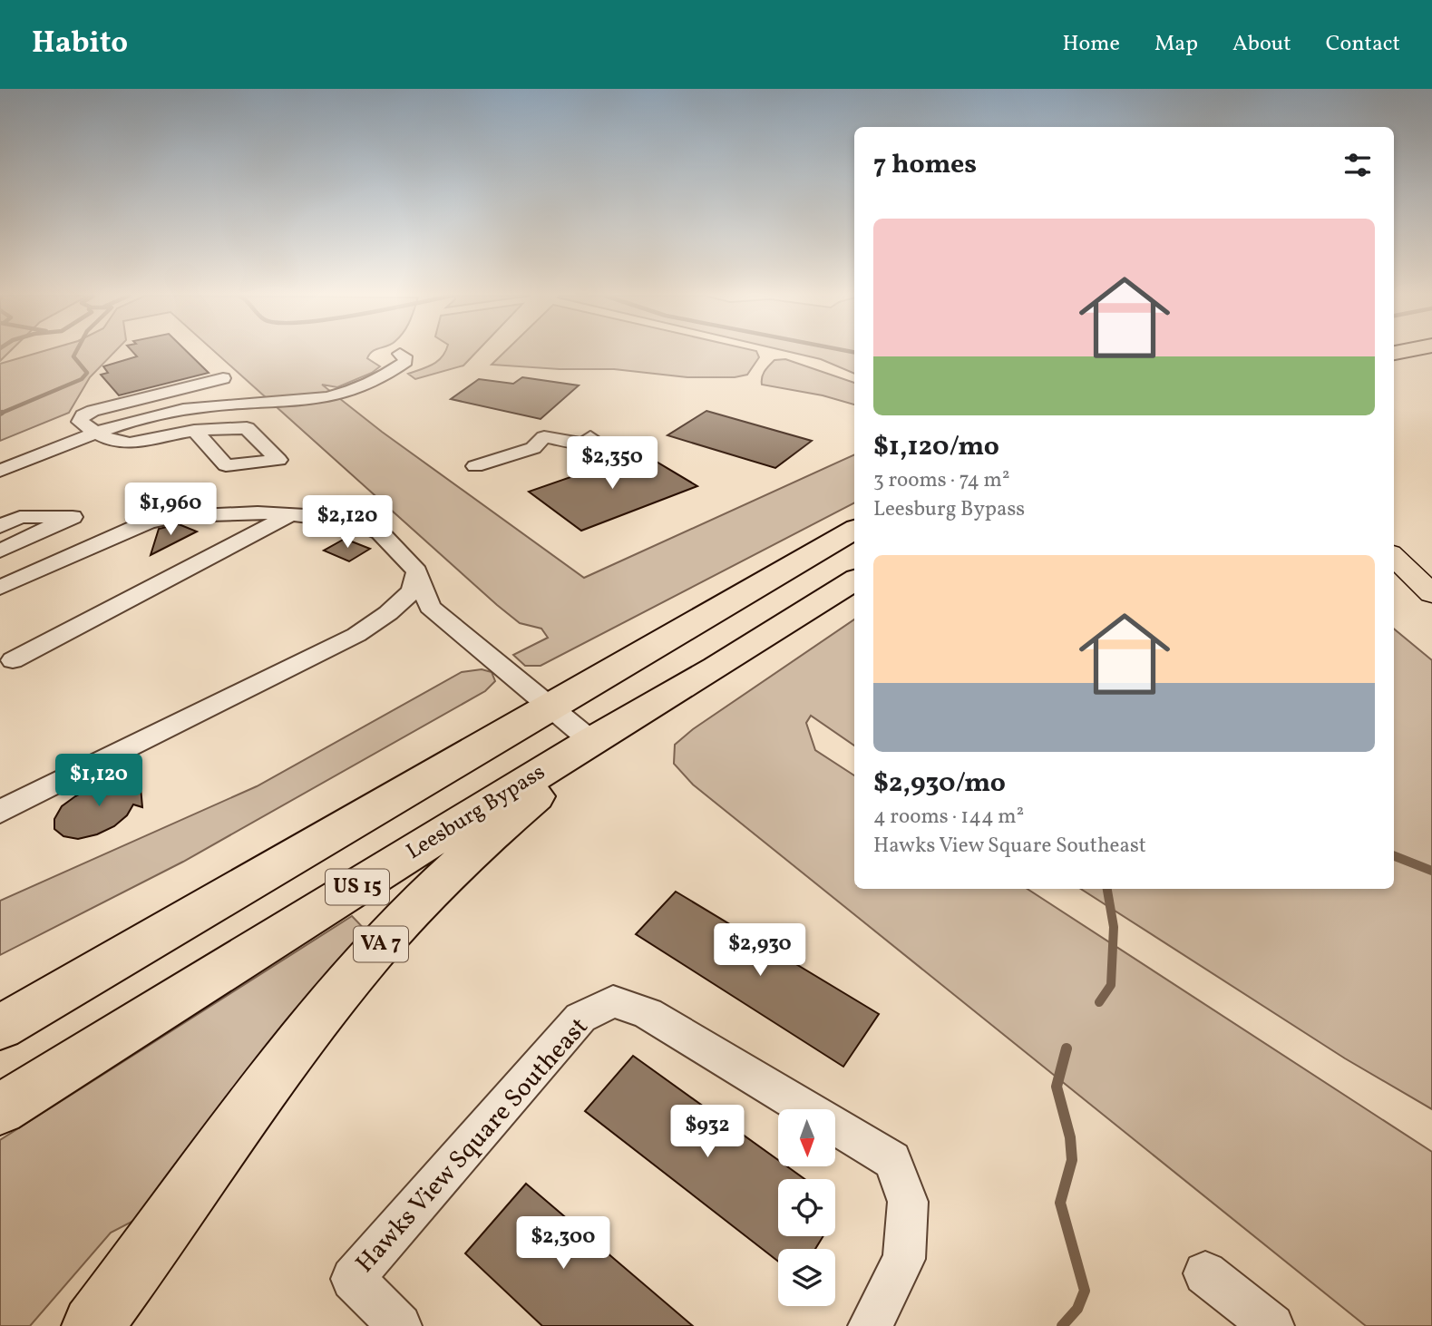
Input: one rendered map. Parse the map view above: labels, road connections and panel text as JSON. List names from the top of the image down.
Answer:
{
  "streets": {
    "highway": ["Leesburg Bypass", "US 15", "VA 7"],
    "street": ["Hawks View Square Southeast"]
  },
  "crossings": [
    ["Leesburg Bypass", "VA 7"]
  ],
  "north": "bottom",
  "page": {
    "header": "Habito",
    "nav": [
      "Home",
      "Map",
      "About",
      "Contact"
    ],
    "heading": "7 homes",
    "list": [
      {
        "name": "$1,120/mo",
        "note": "3 rooms · 74 m² · Leesburg Bypass"
      },
      {
        "name": "$2,930/mo",
        "note": "4 rooms · 144 m² · Hawks View Square Southeast"
      }
    ],
    "price": [
      "$2,350",
      "$1,960",
      "$2,120",
      "$1,120",
      "$2,930",
      "$932",
      "$2,300"
    ]
  }
}
